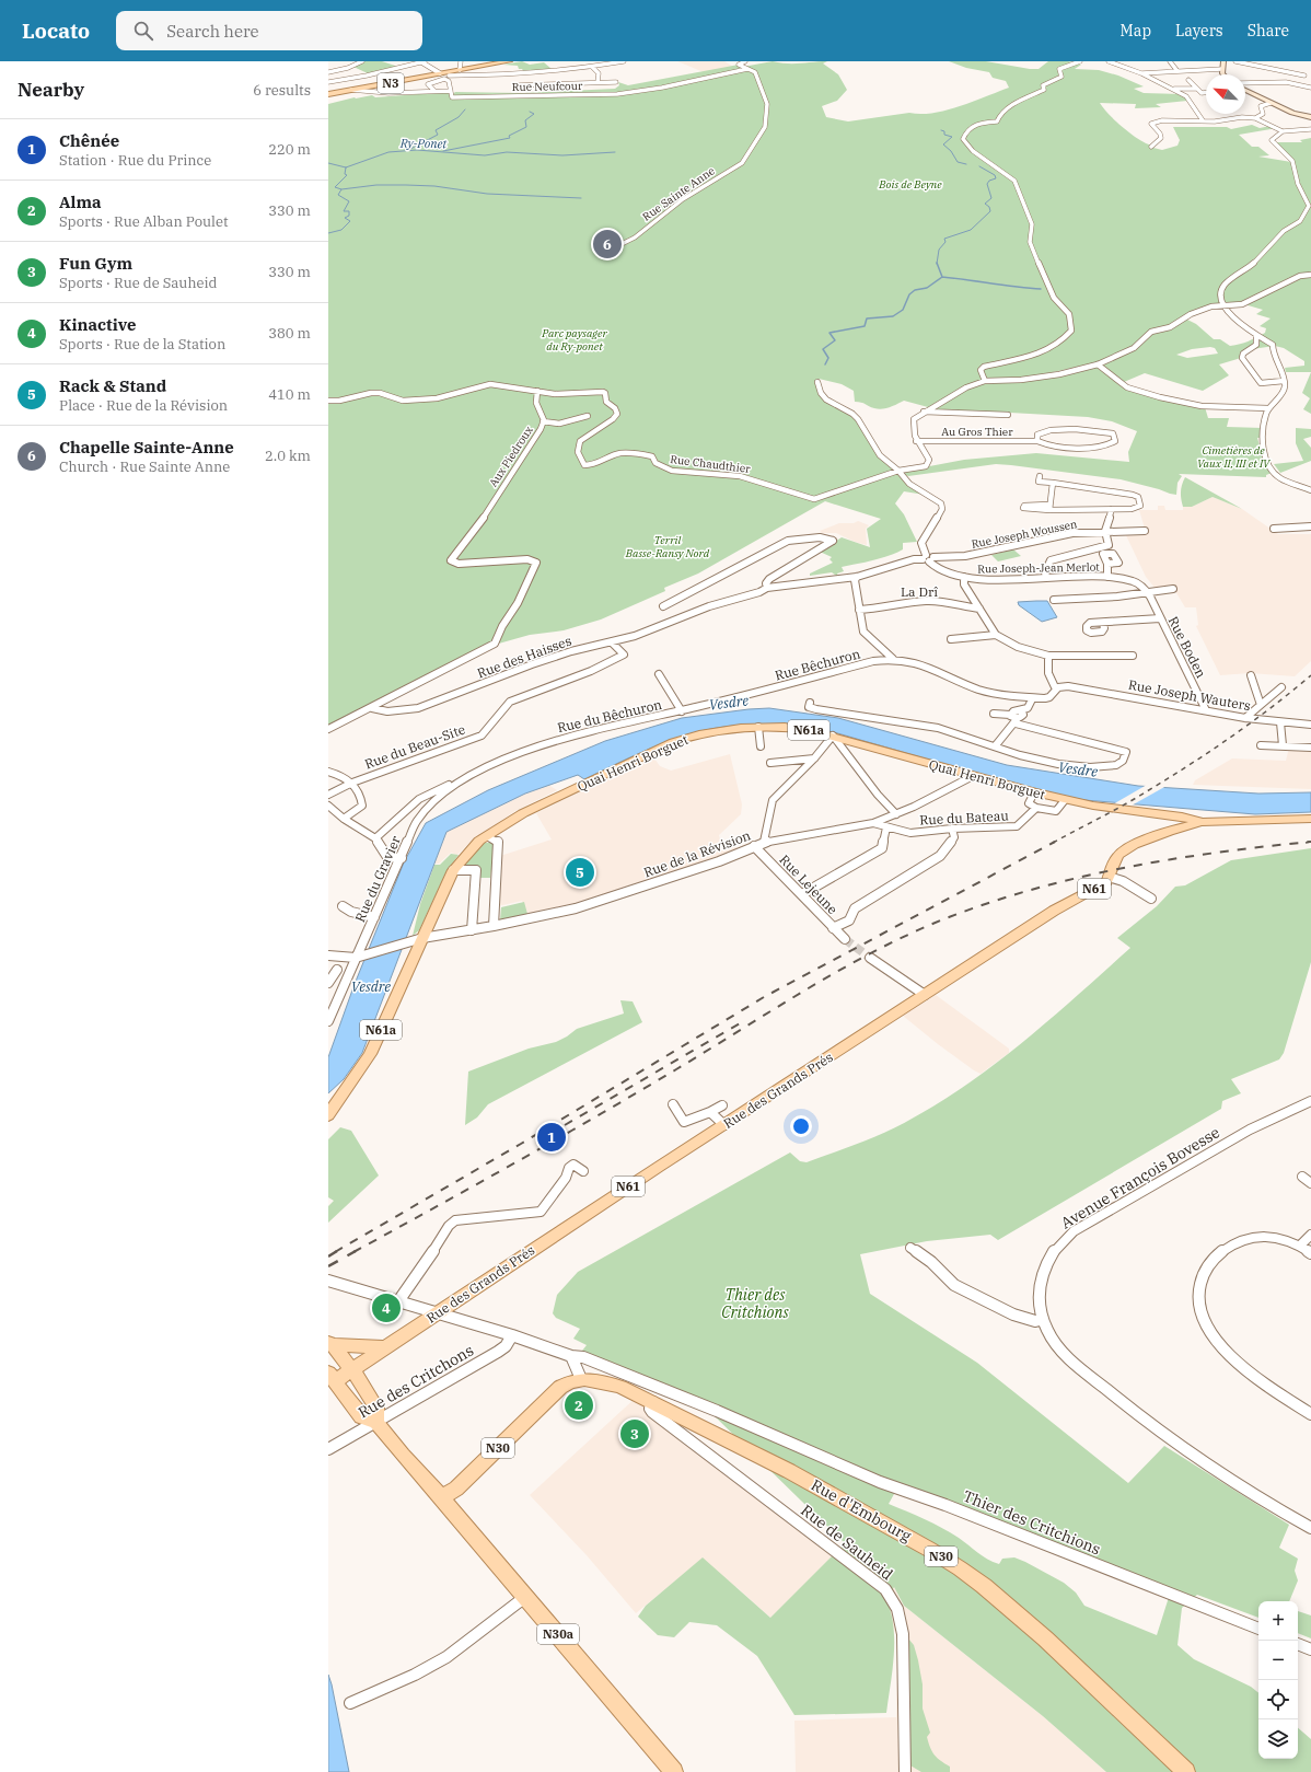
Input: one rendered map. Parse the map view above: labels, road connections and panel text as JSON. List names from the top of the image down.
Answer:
{
  "streets": {
    "main road": [
      "N3",
      "N61a",
      "Quai Henri Borguet",
      "N61",
      "Rue des Grands Prés",
      "N30",
      "Rue d'Embourg",
      "N30a"
    ],
    "street": [
      "Rue Neufcour",
      "Rue Sainte Anne",
      "Au Gros Thier",
      "Aux Piedroux",
      "Rue Chaudthier",
      "Rue Joseph Woussen",
      "Rue Joseph-Jean Merlot",
      "La Drî",
      "Rue Boden",
      "Rue des Haisses",
      "Rue Bêchuron",
      "Rue Joseph Wauters",
      "Rue du Bêchuron",
      "Rue du Beau-Site",
      "Rue du Bateau",
      "Rue de la Révision",
      "Rue du Gravier",
      "Rue Lejeune",
      "Avenue François Bovesse",
      "Rue des Critchons",
      "Thier des Critchions",
      "Rue de Sauheid"
    ]
  },
  "crossings": [
    ["N3", "Rue Neufcour"],
    ["Rue Neufcour", "Rue Sainte Anne"],
    ["Aux Piedroux", "Rue Chaudthier"],
    ["Aux Piedroux", "Rue des Haisses"],
    ["Rue Joseph Woussen", "Rue Joseph-Jean Merlot"],
    ["Rue Joseph Woussen", "Rue des Haisses"],
    ["Rue Joseph-Jean Merlot", "Rue Boden"],
    ["Rue Boden", "Rue Joseph Wauters"],
    ["Rue des Haisses", "Rue du Beau-Site"],
    ["Rue Bêchuron", "Rue du Bêchuron"],
    ["Rue du Bêchuron", "Rue du Gravier"],
    ["Quai Henri Borguet", "Rue de la Révision"],
    ["Quai Henri Borguet", "N61"],
    ["Rue du Bateau", "Rue de la Révision"],
    ["Rue de la Révision", "Rue du Gravier"],
    ["Rue de la Révision", "Rue Lejeune"],
    ["N61", "Rue des Grands Prés"],
    ["N30", "Rue d'Embourg"],
    ["N30", "Rue de Sauheid"],
    ["N30", "N30a"],
    ["Rue d'Embourg", "Rue de Sauheid"]
  ],
  "water": ["Ry-Ponet", "Vesdre"],
  "parks": [
    "Bois de Beyne",
    "Parc paysager du Ry-ponet",
    "Cimetières de Vaux II, III et IV",
    "Terril Basse-Ransy Nord",
    "Thier des Critchions"
  ],
  "north": "top left",
  "page": {
    "header": "Locato",
    "search": "Search here",
    "nav": ["Map", "Layers", "Share"],
    "heading": ["Nearby", "6 results"],
    "list": [
      {
        "mark": "1",
        "name": "Chênée",
        "note": "Station · Rue du Prince",
        "value": "220 m"
      },
      {
        "mark": "2",
        "name": "Alma",
        "note": "Sports · Rue Alban Poulet",
        "value": "330 m"
      },
      {
        "mark": "3",
        "name": "Fun Gym",
        "note": "Sports · Rue de Sauheid",
        "value": "330 m"
      },
      {
        "mark": "4",
        "name": "Kinactive",
        "note": "Sports · Rue de la Station",
        "value": "380 m"
      },
      {
        "mark": "5",
        "name": "Rack & Stand",
        "note": "Place · Rue de la Révision",
        "value": "410 m"
      },
      {
        "mark": "6",
        "name": "Chapelle Sainte-Anne",
        "note": "Church · Rue Sainte Anne",
        "value": "2.0 km"
      }
    ],
    "pins": [
      "6",
      "5",
      "1",
      "4",
      "2",
      "3"
    ],
    "map_buttons": ["+", "−"]
  }
}
